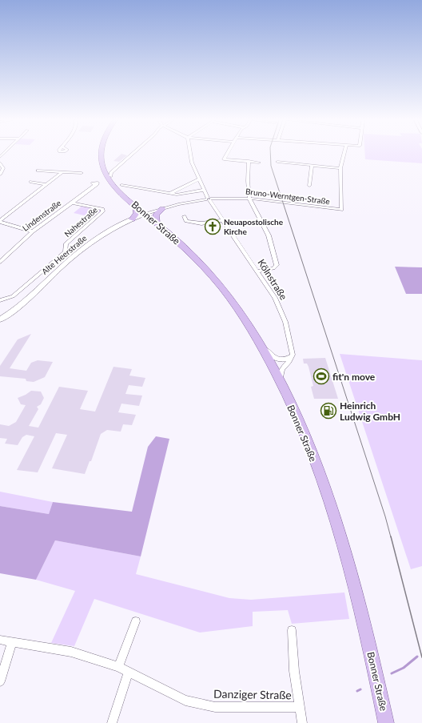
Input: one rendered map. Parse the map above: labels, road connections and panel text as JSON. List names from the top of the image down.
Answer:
{
  "streets": {
    "main road": ["Bonner Straße"],
    "street": [
      "Bruno-Werntgen-Straße",
      "Lindenstraße",
      "Nahestraße",
      "Alte Heerstraße",
      "Kölnstraße",
      "Danziger Straße"
    ]
  },
  "crossings": [
    ["Bruno-Werntgen-Straße", "Kölnstraße"],
    ["Lindenstraße", "Nahestraße"],
    ["Bonner Straße", "Alte Heerstraße"]
  ],
  "places": {
    "church": ["Neuapostolische Kirche"],
    "sports": ["fit'n move"],
    "fuel station": ["Heinrich Ludwig GmbH"]
  }
}
